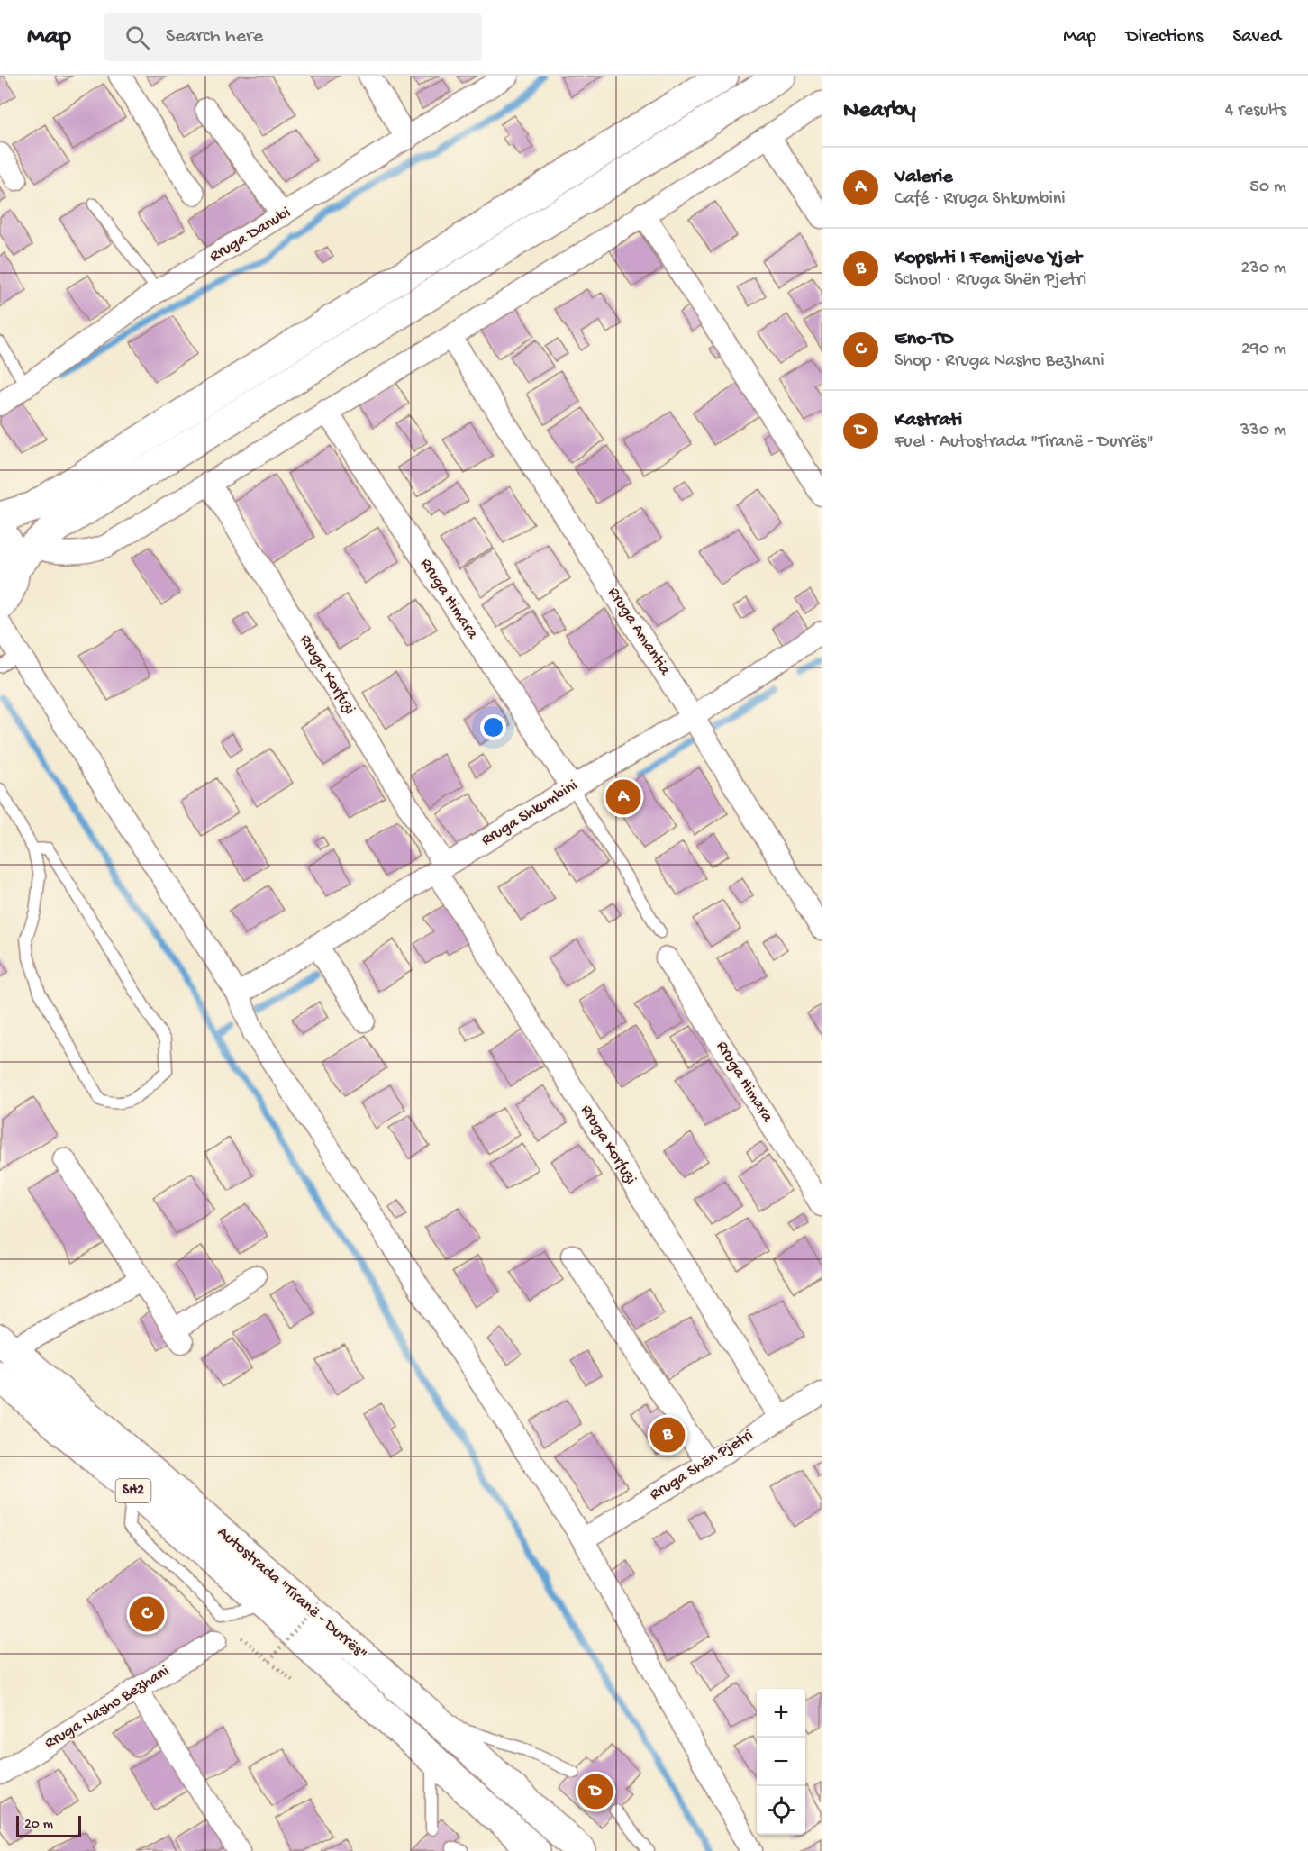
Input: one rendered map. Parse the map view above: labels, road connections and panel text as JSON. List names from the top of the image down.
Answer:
{
  "streets": {
    "main road": ["SH2", "Autostrada \"Tiranë - Durrës\""],
    "street": [
      "Rruga Danubi",
      "Rruga Himara",
      "Rruga Amantia",
      "Rruga Korfuzi",
      "Rruga Shkumbini",
      "Rruga Shën Pjetri",
      "Rruga Nasho Bezhani"
    ]
  },
  "crossings": [
    ["Rruga Himara", "Rruga Shkumbini"],
    ["Rruga Amantia", "Rruga Shkumbini"],
    ["Rruga Korfuzi", "Rruga Shkumbini"],
    ["Rruga Korfuzi", "Rruga Shën Pjetri"]
  ],
  "scale_bar": "20 m",
  "page": {
    "header": "Map",
    "search": "Search here",
    "nav": ["Map", "Directions", "Saved"],
    "heading": ["Nearby", "4 results"],
    "list": [
      {
        "mark": "A",
        "name": "Valerie",
        "note": "Café · Rruga Shkumbini",
        "value": "50 m"
      },
      {
        "mark": "B",
        "name": "Kopshti I Femijeve Yjet",
        "note": "School · Rruga Shën Pjetri",
        "value": "230 m"
      },
      {
        "mark": "C",
        "name": "Eno-TD",
        "note": "Shop · Rruga Nasho Bezhani",
        "value": "290 m"
      },
      {
        "mark": "D",
        "name": "Kastrati",
        "note": "Fuel · Autostrada \"Tiranë - Durrës\"",
        "value": "330 m"
      }
    ],
    "pins": [
      "A",
      "B",
      "C",
      "D"
    ],
    "map_buttons": ["+", "−"],
    "scale": "20 m"
  }
}
